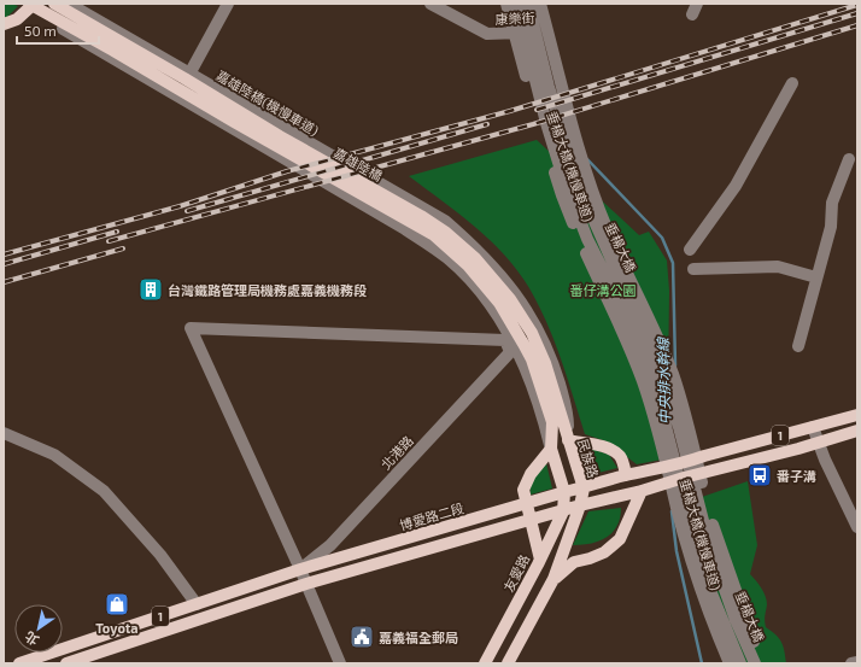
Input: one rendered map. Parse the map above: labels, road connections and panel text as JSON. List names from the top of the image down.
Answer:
{
  "streets": {
    "main road": [
      "嘉雄陸橋",
      "1",
      "民族路",
      "博愛路二段",
      "友愛路"
    ],
    "street": [
      "康樂街",
      "垂楊大橋(機慢車道)",
      "垂楊大橋",
      "北港路"
    ]
  },
  "crossings": [
    ["嘉雄陸橋", "民族路"],
    ["1", "民族路"],
    ["1", "友愛路"],
    ["北港路", "博愛路二段"],
    ["民族路", "博愛路二段"],
    ["博愛路二段", "友愛路"]
  ],
  "water": ["中央排水幹線"],
  "parks": ["番仔溝公園"],
  "places": {
    "building": ["台灣鐵路管理局機務處嘉義機務段"],
    "bus stop": ["番子溝"],
    "shop": ["Toyota"],
    "public building": ["嘉義福全郵局"]
  },
  "scale_bar": "50 m",
  "north": "bottom left"
}
